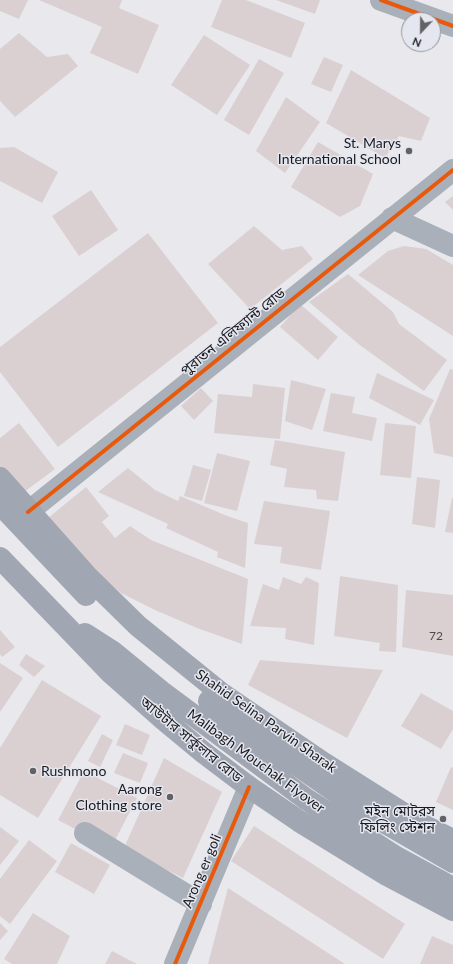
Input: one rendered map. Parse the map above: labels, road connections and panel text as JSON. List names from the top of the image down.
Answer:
{
  "streets": {
    "main road": ["Shahid Selina Parvin Sharak", "আউটার সার্কুলার রোড", "Malibagh Mouchak Flyover"],
    "street": ["পুরাতন এলিফ্যান্ট রোড", "Arong er goli"]
  },
  "crossings": [
    ["পুরাতন এলিফ্যান্ট রোড", "Shahid Selina Parvin Sharak"],
    ["আউটার সার্কুলার রোড", "Malibagh Mouchak Flyover"],
    ["আউটার সার্কুলার রোড", "Arong er goli"]
  ],
  "places": [
    "St. Marys International School",
    "Rushmono",
    "Aarong Clothing store",
    "মইন মোটরস ফিলিং স্টেশন"
  ],
  "house_numbers": ["72"],
  "north": "bottom"
}
